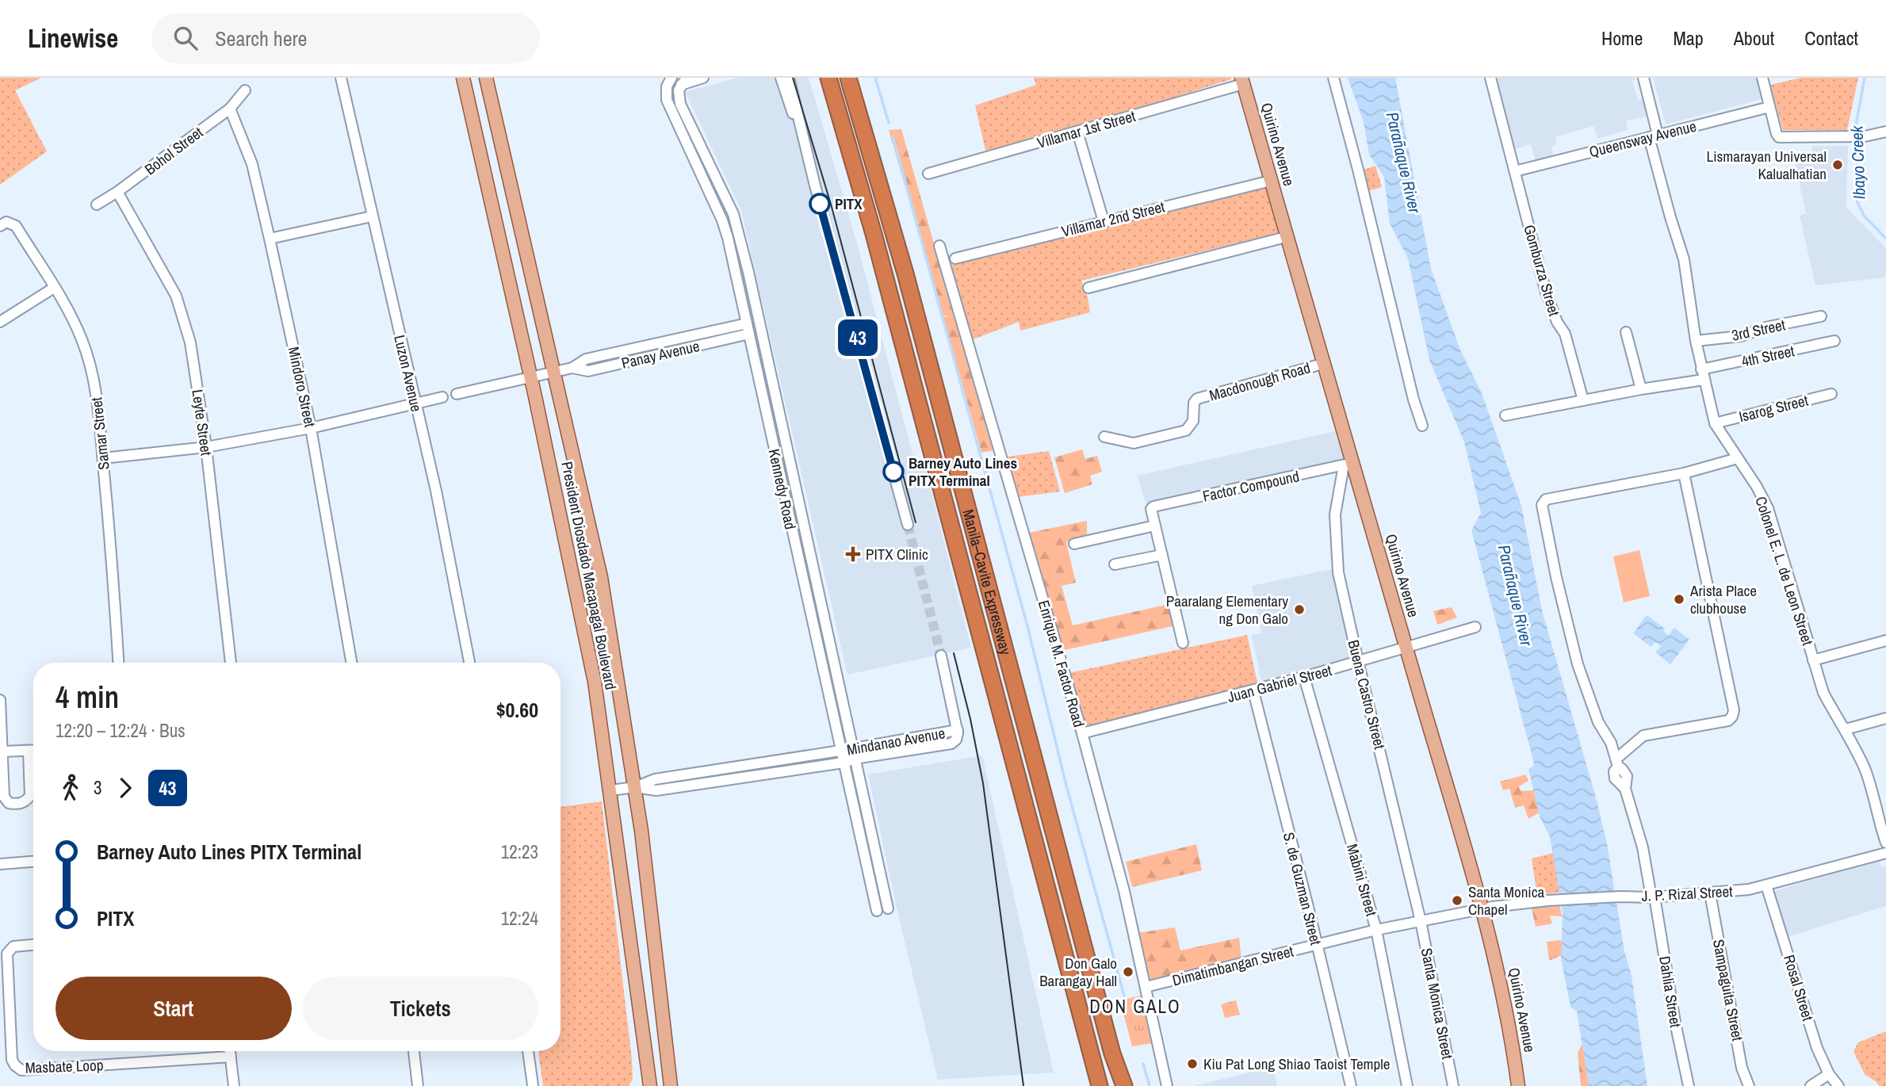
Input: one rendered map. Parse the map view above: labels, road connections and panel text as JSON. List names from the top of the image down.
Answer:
{
  "streets": {
    "highway": ["Manila–Cavite Expressway"],
    "main road": ["Quirino Avenue", "President Diosdado Macapagal Boulevard"],
    "street": [
      "Villamar 1st Street",
      "Queensway Avenue",
      "Bohol Street",
      "Villamar 2nd Street",
      "Gomburza Street",
      "3rd Street",
      "Panay Avenue",
      "4th Street",
      "Luzon Avenue",
      "Macdonough Road",
      "Mindoro Street",
      "Isarog Street",
      "Leyte Street",
      "Samar Street",
      "Factor Compound",
      "Kennedy Road",
      "Colonel E. L. de Leon Street",
      "Enrique M. Factor Road",
      "Juan Gabriel Street",
      "Buena Castro Street",
      "Mindanao Avenue",
      "Mabini Street",
      "S. de Guzman Street",
      "J. P. Rizal Street",
      "Dimatimbangan Street",
      "Rosal Street",
      "Sampaguita Street",
      "Dahlia Street",
      "Santa Monica Street",
      "Masbate Loop"
    ]
  },
  "crossings": [
    ["Villamar 1st Street", "Quirino Avenue"],
    ["Queensway Avenue", "Gomburza Street"],
    ["Queensway Avenue", "Colonel E. L. de Leon Street"],
    ["Quirino Avenue", "Villamar 2nd Street"],
    ["Quirino Avenue", "Macdonough Road"],
    ["Quirino Avenue", "Factor Compound"],
    ["Quirino Avenue", "Juan Gabriel Street"],
    ["Quirino Avenue", "Buena Castro Street"],
    ["Quirino Avenue", "J. P. Rizal Street"],
    ["Quirino Avenue", "Dimatimbangan Street"],
    ["Bohol Street", "Mindoro Street"],
    ["Bohol Street", "Leyte Street"],
    ["3rd Street", "Colonel E. L. de Leon Street"],
    ["Panay Avenue", "Kennedy Road"],
    ["Panay Avenue", "President Diosdado Macapagal Boulevard"],
    ["4th Street", "Colonel E. L. de Leon Street"],
    ["Isarog Street", "Colonel E. L. de Leon Street"],
    ["Factor Compound", "Buena Castro Street"],
    ["Kennedy Road", "Mindanao Avenue"],
    ["President Diosdado Macapagal Boulevard", "Mindanao Avenue"],
    ["Enrique M. Factor Road", "Juan Gabriel Street"],
    ["Enrique M. Factor Road", "Dimatimbangan Street"],
    ["Juan Gabriel Street", "Buena Castro Street"],
    ["Juan Gabriel Street", "Mabini Street"],
    ["Juan Gabriel Street", "S. de Guzman Street"],
    ["Buena Castro Street", "Dimatimbangan Street"],
    ["Buena Castro Street", "Santa Monica Street"],
    ["Mabini Street", "Dimatimbangan Street"],
    ["S. de Guzman Street", "Dimatimbangan Street"],
    ["J. P. Rizal Street", "Dimatimbangan Street"],
    ["J. P. Rizal Street", "Rosal Street"],
    ["J. P. Rizal Street", "Sampaguita Street"],
    ["J. P. Rizal Street", "Dahlia Street"],
    ["Dimatimbangan Street", "Santa Monica Street"]
  ],
  "districts": ["DON GALO"],
  "water": ["Parañaque River", "Ibayo Creek"],
  "places": {
    "other": [
      "Lismarayan Universal Kalualhatian",
      "PITX",
      "Barney Auto Lines PITX Terminal",
      "Arista Place clubhouse",
      "Paaralang Elementary ng Don Galo",
      "Santa Monica Chapel",
      "Don Galo Barangay Hall",
      "Kiu Pat Long Shiao Taoist Temple"
    ],
    "health": ["PITX Clinic"]
  },
  "lines": ["bus line 43"],
  "page": {
    "header": "Linewise",
    "search": "Search here",
    "nav": [
      "Home",
      "Map",
      "About",
      "Contact"
    ],
    "on_map": "43",
    "heading": ["4 min", "12:20 – 12:24 · Bus", "$0.60"],
    "legs": ["3", "43"],
    "list": [
      {
        "name": "Barney Auto Lines PITX Terminal",
        "value": "12:23"
      },
      {
        "name": "PITX",
        "value": "12:24"
      }
    ],
    "buttons": ["Start", "Tickets"]
  }
}
